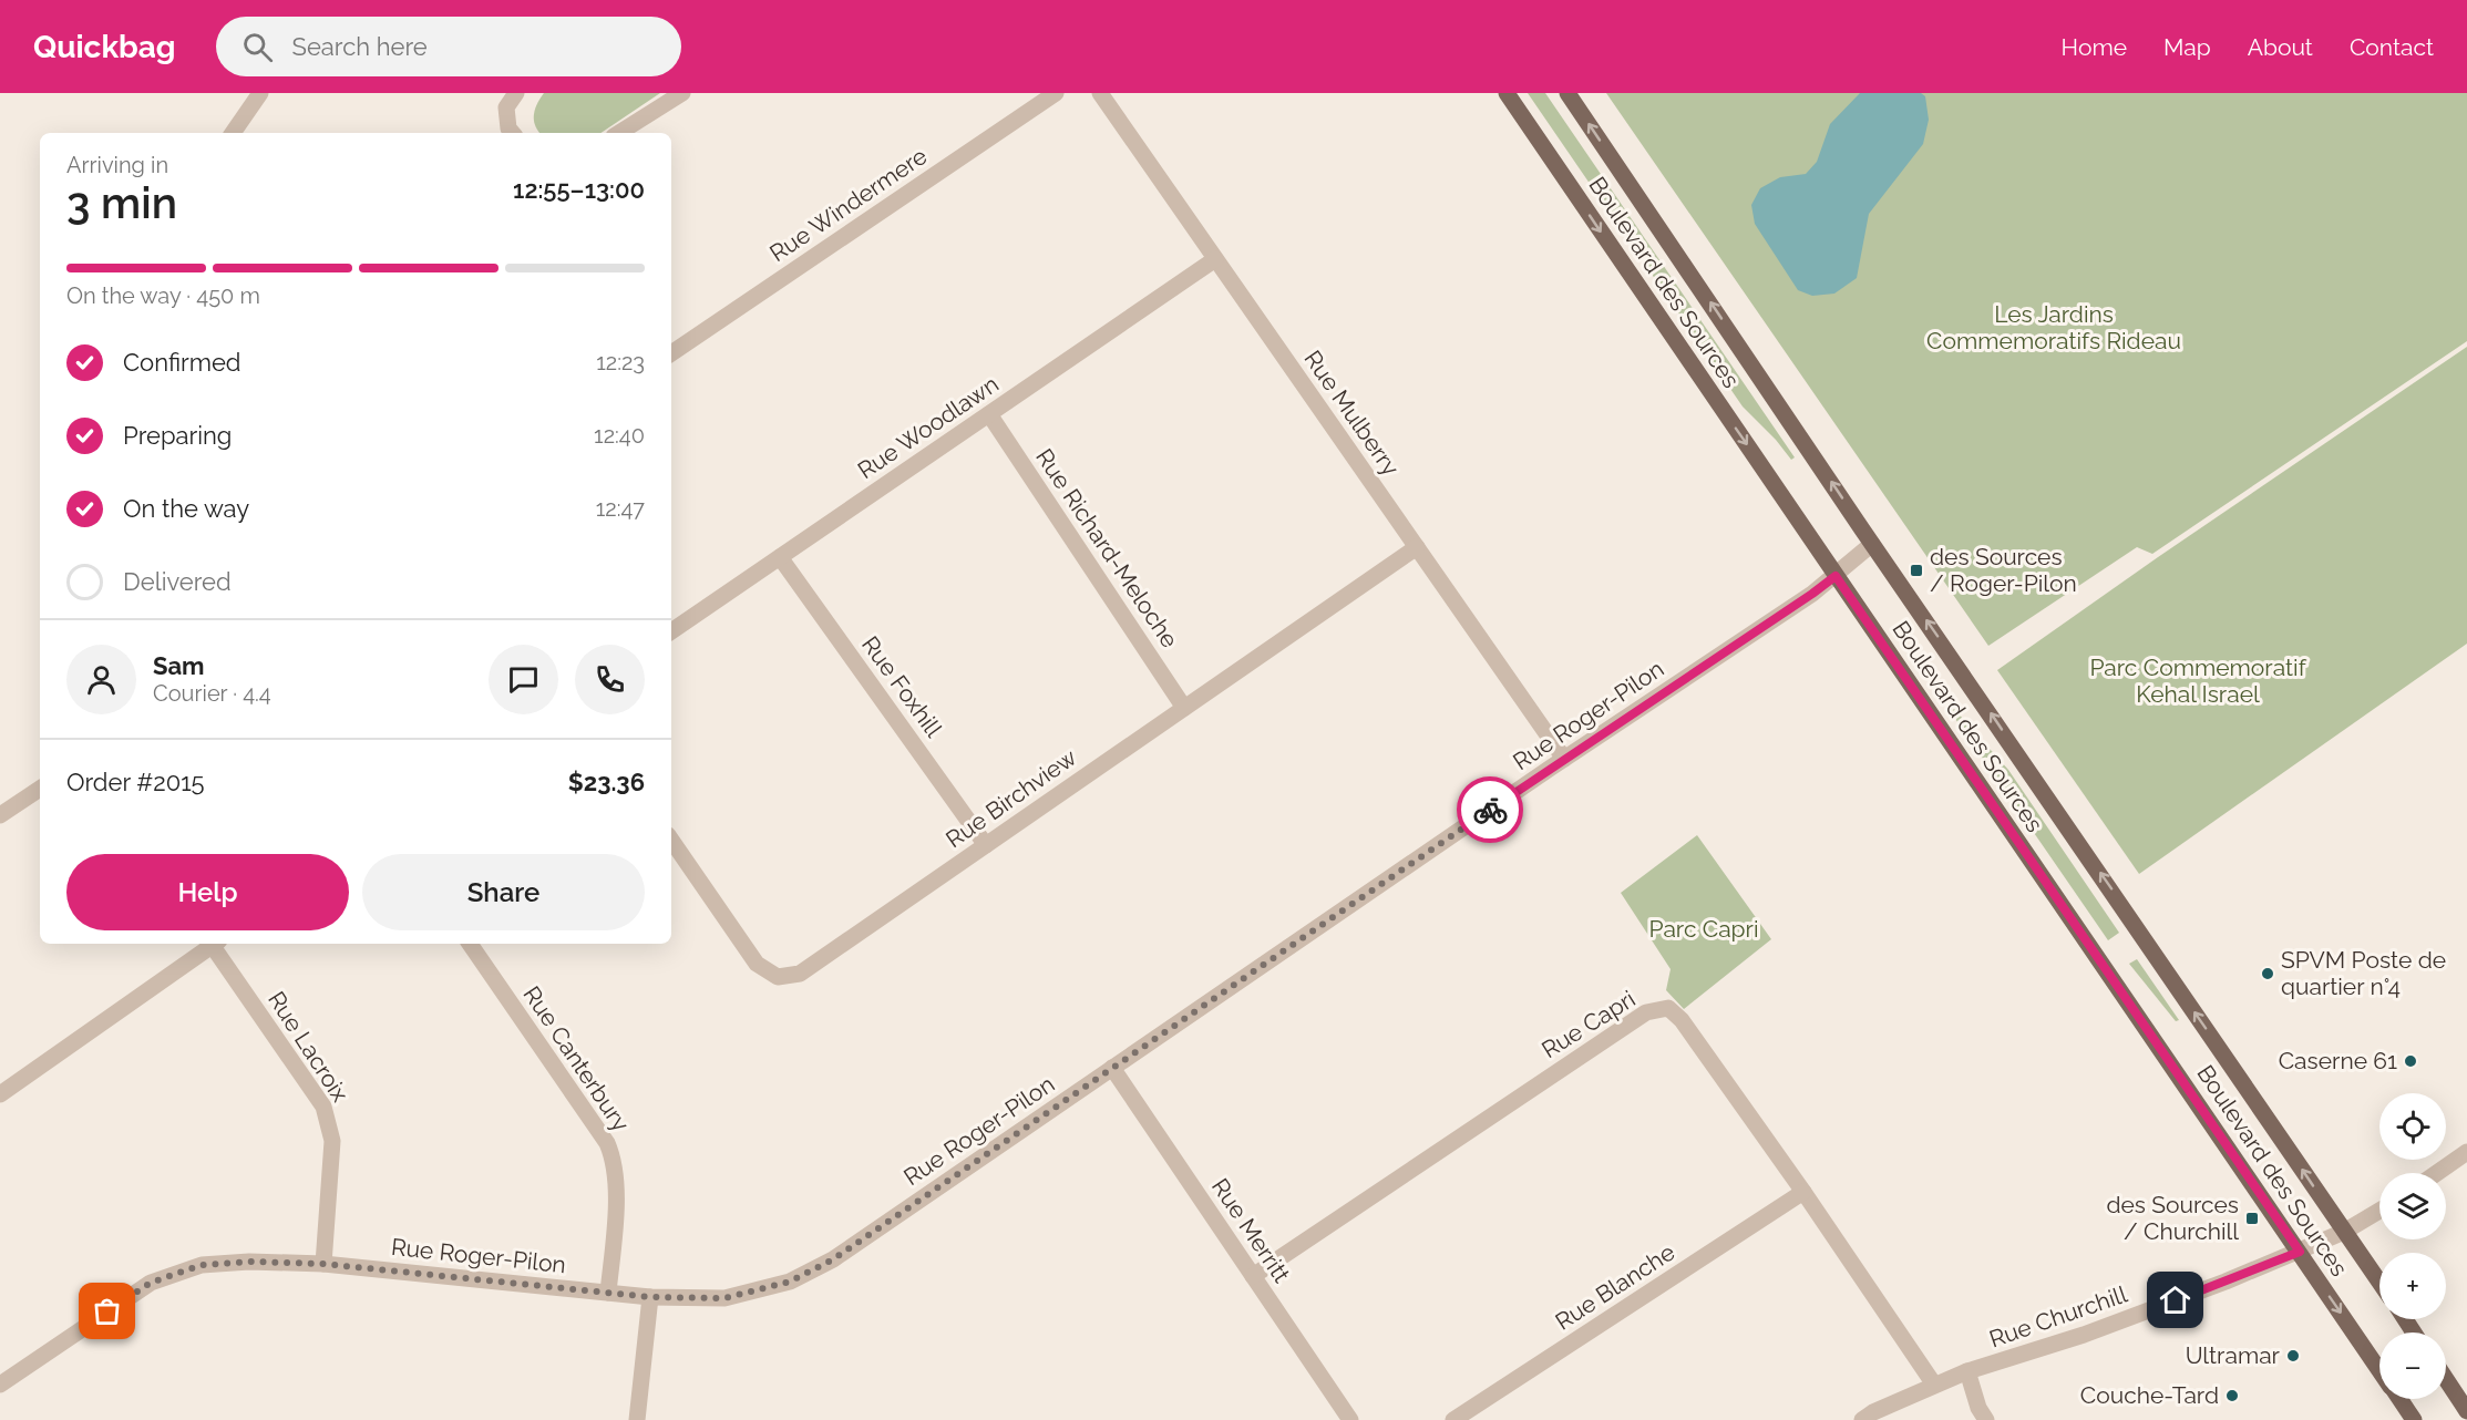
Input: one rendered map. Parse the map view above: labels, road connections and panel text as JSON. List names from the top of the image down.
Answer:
{
  "streets": {
    "main road": ["Boulevard des Sources"],
    "street": [
      "Rue Windermere",
      "Rue Mulberry",
      "Rue Woodlawn",
      "Rue Richard-Meloche",
      "Rue Foxhill",
      "Rue Roger-Pilon",
      "Rue Birchview",
      "Rue Capri",
      "Rue Lacroix",
      "Rue Canterbury",
      "Rue Merritt",
      "Rue Blanche",
      "Rue Churchill"
    ]
  },
  "crossings": [
    ["Boulevard des Sources", "Rue Roger-Pilon"],
    ["Boulevard des Sources", "Rue Churchill"],
    ["Rue Mulberry", "Rue Woodlawn"],
    ["Rue Mulberry", "Rue Roger-Pilon"],
    ["Rue Mulberry", "Rue Birchview"],
    ["Rue Woodlawn", "Rue Richard-Meloche"],
    ["Rue Woodlawn", "Rue Foxhill"],
    ["Rue Richard-Meloche", "Rue Birchview"],
    ["Rue Foxhill", "Rue Birchview"],
    ["Rue Roger-Pilon", "Rue Lacroix"],
    ["Rue Roger-Pilon", "Rue Canterbury"],
    ["Rue Roger-Pilon", "Rue Merritt"],
    ["Rue Capri", "Rue Merritt"],
    ["Rue Capri", "Rue Blanche"],
    ["Rue Capri", "Rue Churchill"]
  ],
  "parks": ["Les Jardins Commemoratifs Rideau", "Parc Commemoratif Kehal Israel", "Parc Capri"],
  "places": {
    "transit": ["des Sources / Roger-Pilon", "des Sources / Churchill"],
    "other": [
      "SPVM Poste de quartier n°4",
      "Caserne 61",
      "Ultramar",
      "Couche-Tard"
    ]
  },
  "page": {
    "header": "Quickbag",
    "search": "Search here",
    "nav": [
      "Home",
      "Map",
      "About",
      "Contact"
    ],
    "heading": ["3 min", "Arriving in", "12:55–13:00"],
    "panel": [
      "Sam",
      "Courier · 4.4",
      "Order #2015",
      "$23.36"
    ],
    "bar": "On the way · 450 m",
    "list": [
      ["Confirmed", "12:23"],
      ["Preparing", "12:40"],
      ["On the way", "12:47"],
      "Delivered"
    ],
    "buttons": ["Help", "Share"],
    "map_buttons": ["+", "−"]
  }
}
